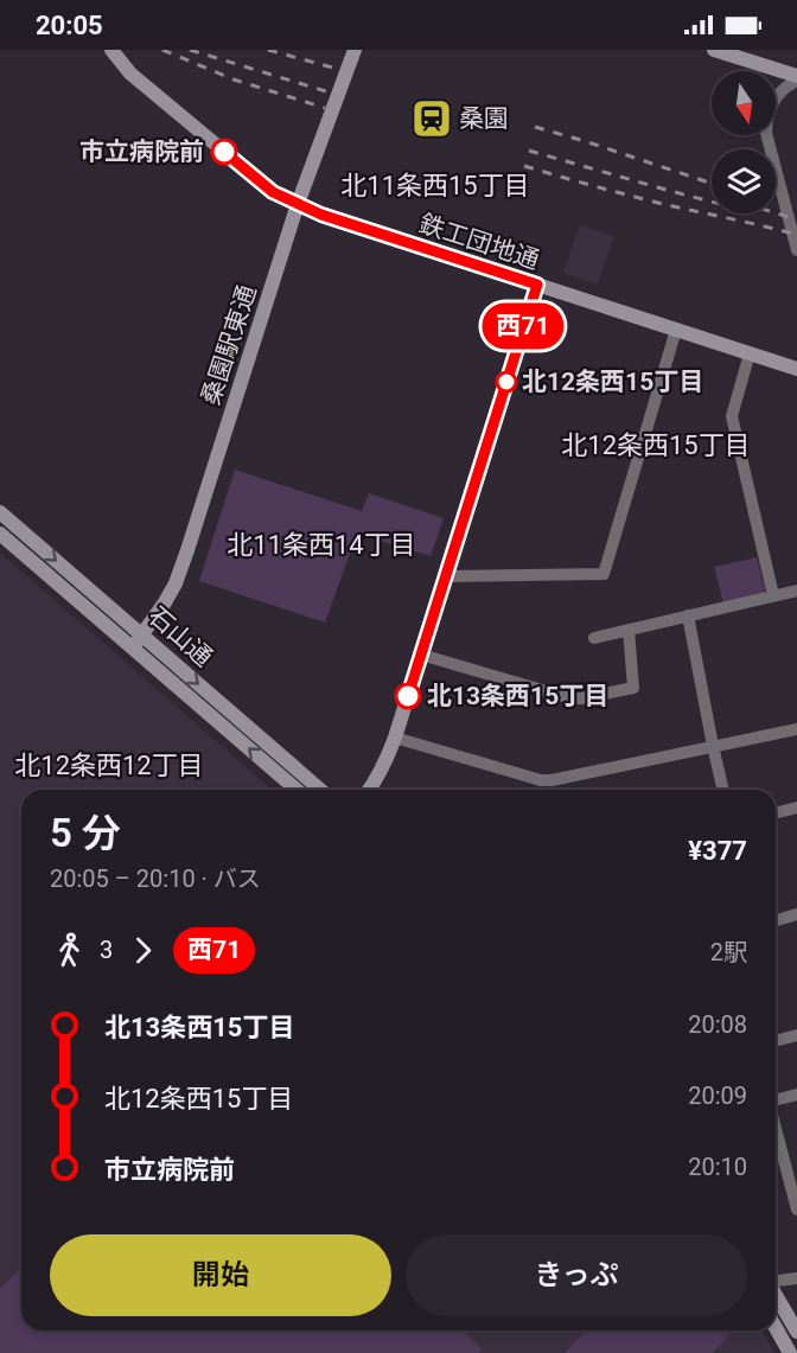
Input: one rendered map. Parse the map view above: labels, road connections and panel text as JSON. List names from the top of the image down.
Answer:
{
  "streets": {
    "street": ["鉄工団地通", "桑園駅東通", "石山通"]
  },
  "crossings": [
    ["鉄工団地通", "桑園駅東通"],
    ["桑園駅東通", "石山通"]
  ],
  "districts": [
    "北11条西15丁目",
    "北12条西15丁目",
    "北11条西14丁目",
    "北12条西12丁目"
  ],
  "places": {
    "station": ["桑園"],
    "other": ["市立病院前", "北12条西15丁目", "北13条西15丁目"]
  },
  "lines": ["bus line 西71"],
  "north": "bottom",
  "page": {
    "status": "20:05",
    "on_map": "西71",
    "heading": ["5 分", "20:05 – 20:10 · バス", "¥377"],
    "legs": ["3", "西71", "2駅"],
    "list": [
      {
        "name": "北13条西15丁目",
        "value": "20:08"
      },
      {
        "name": "北12条西15丁目",
        "value": "20:09"
      },
      {
        "name": "市立病院前",
        "value": "20:10"
      }
    ],
    "buttons": ["開始", "きっぷ"]
  }
}
